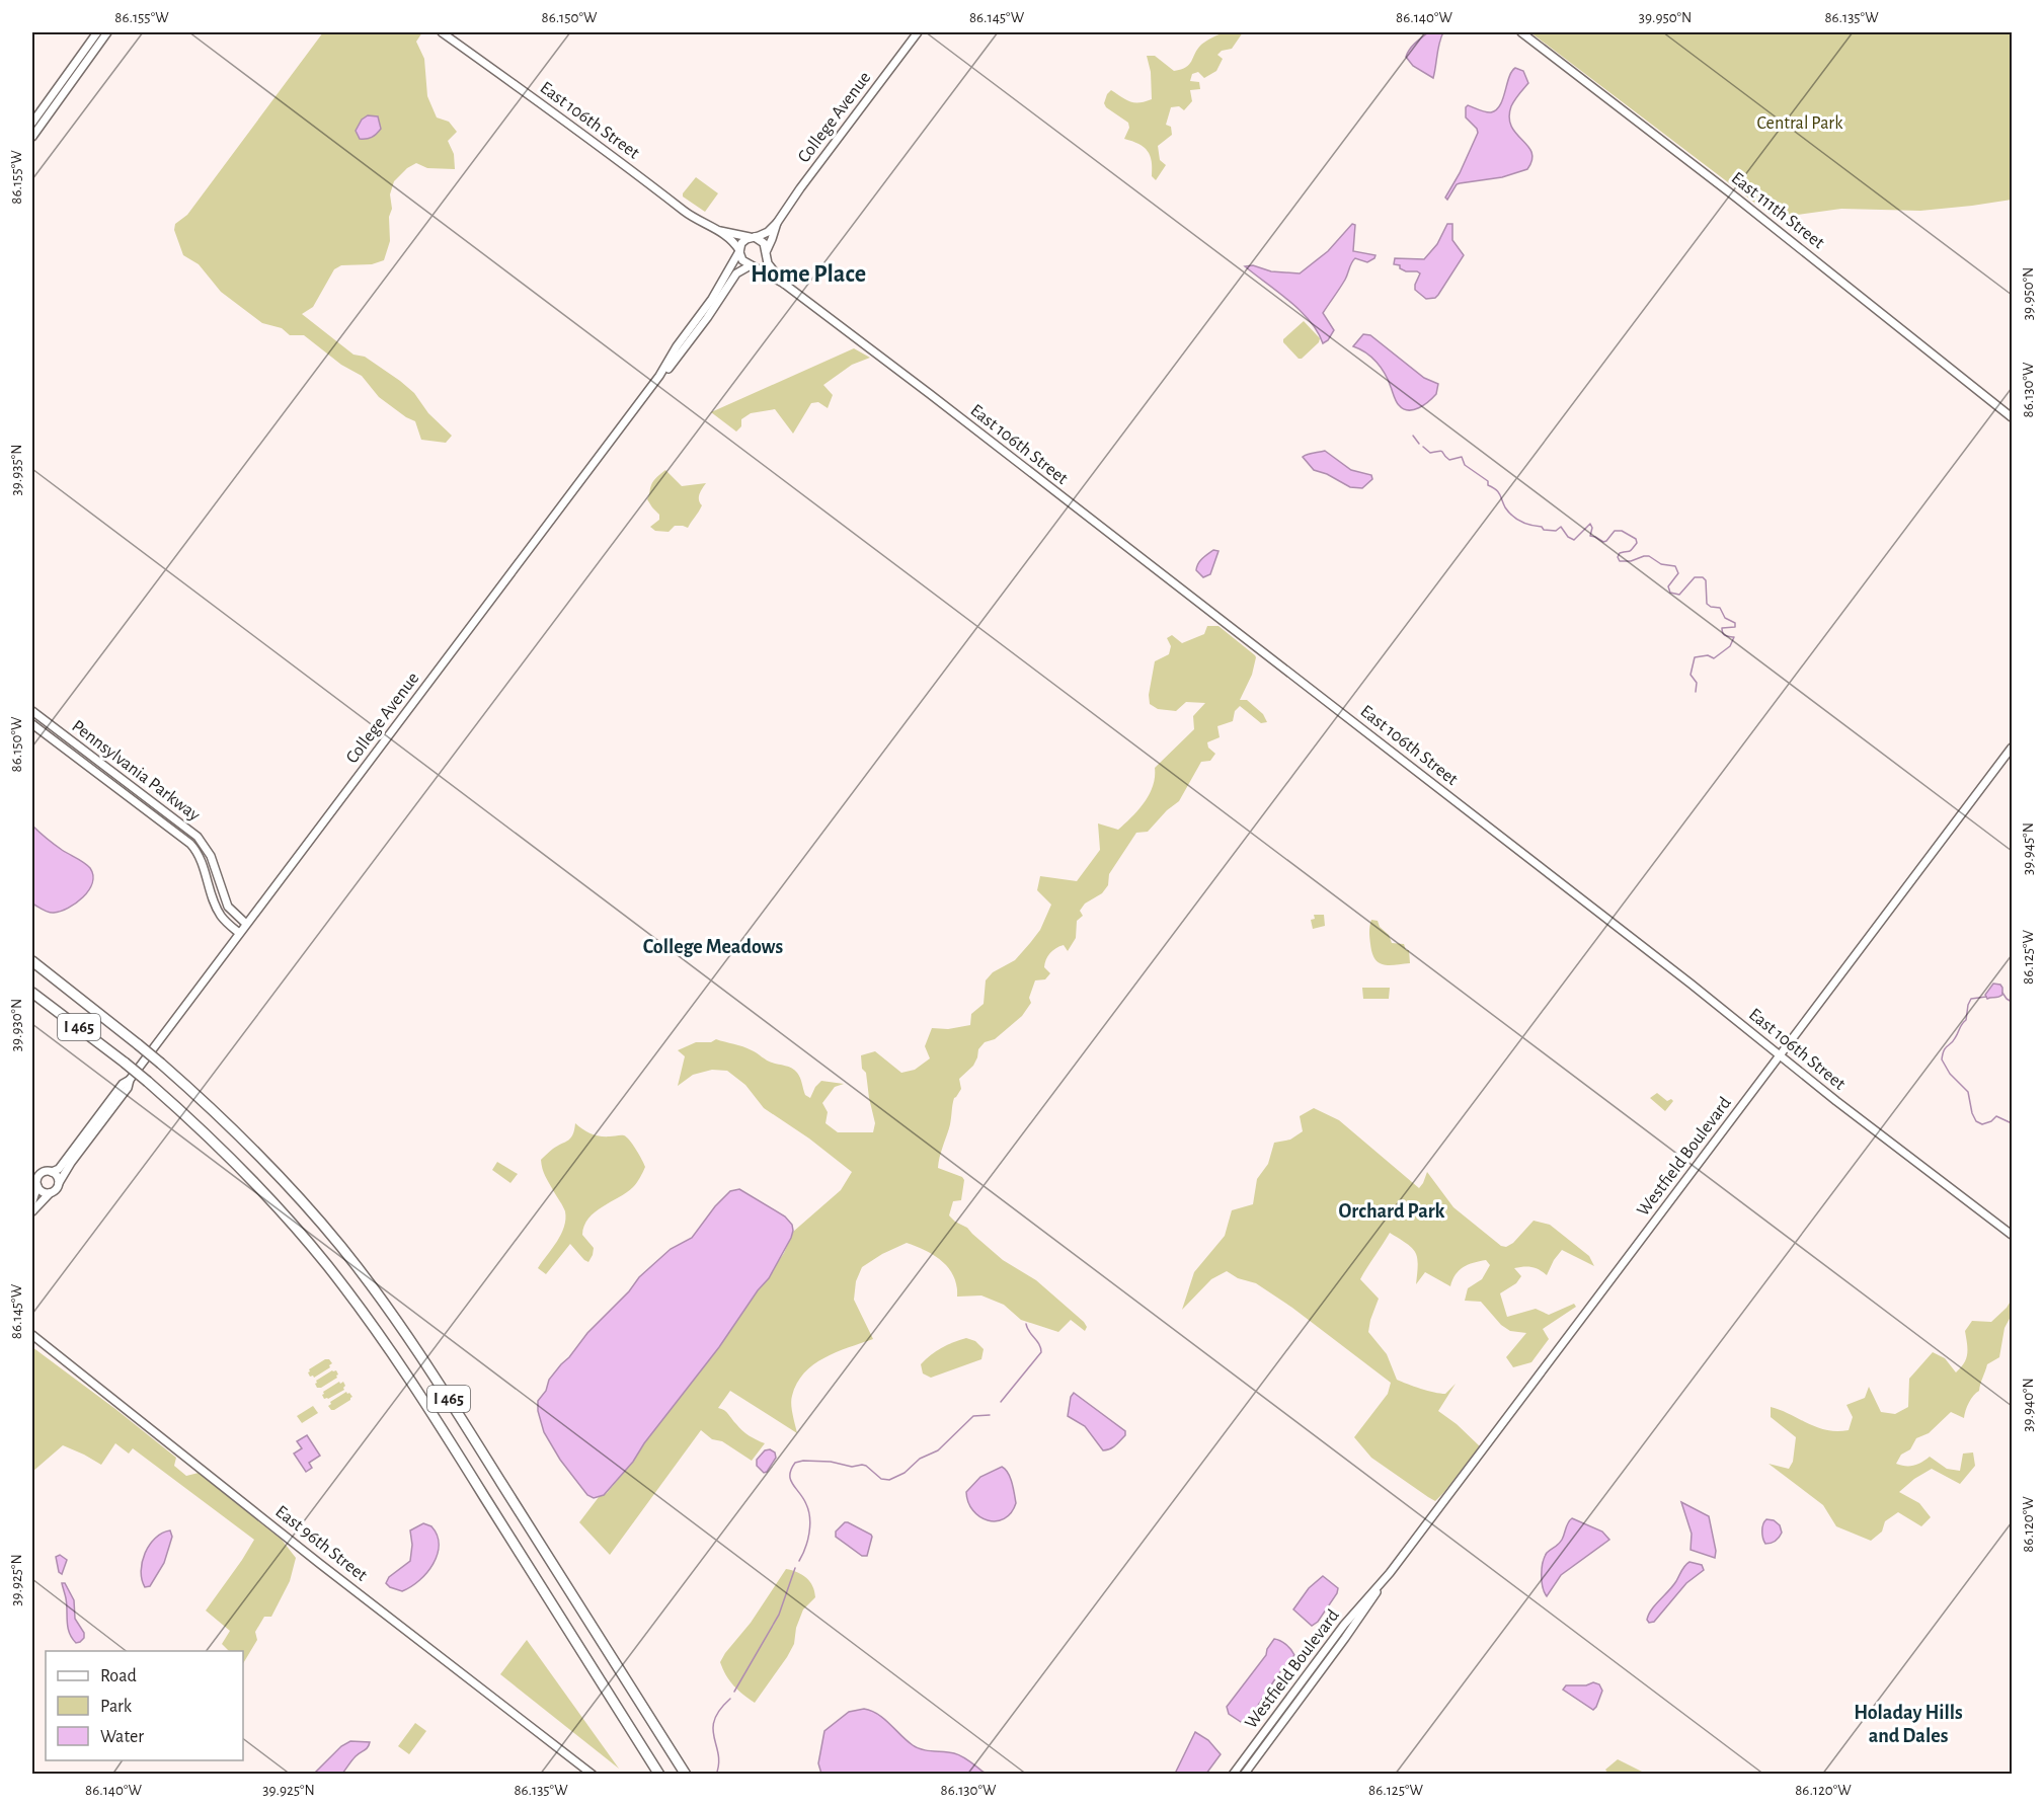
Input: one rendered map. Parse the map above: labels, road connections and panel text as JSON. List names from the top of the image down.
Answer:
{
  "streets": {
    "highway": ["I 465"],
    "main road": [
      "College Avenue",
      "East 106th Street",
      "East 111th Street",
      "Pennsylvania Parkway",
      "Westfield Boulevard",
      "East 96th Street"
    ]
  },
  "crossings": [
    ["College Avenue", "East 106th Street"],
    ["College Avenue", "Pennsylvania Parkway"],
    ["East 106th Street", "Westfield Boulevard"]
  ],
  "districts": [
    "Home Place",
    "College Meadows",
    "Orchard Park",
    "Holaday Hills and Dales"
  ],
  "parks": ["Central Park"],
  "legend": ["Road", "Park", "Water"],
  "coordinates": [
    "86.155°W",
    "86.150°W",
    "86.145°W",
    "86.140°W",
    "39.950°N",
    "86.135°W",
    "86.130°W",
    "39.935°N",
    "39.945°N",
    "86.125°W",
    "39.930°N",
    "39.940°N",
    "86.120°W",
    "39.925°N"
  ]
}
